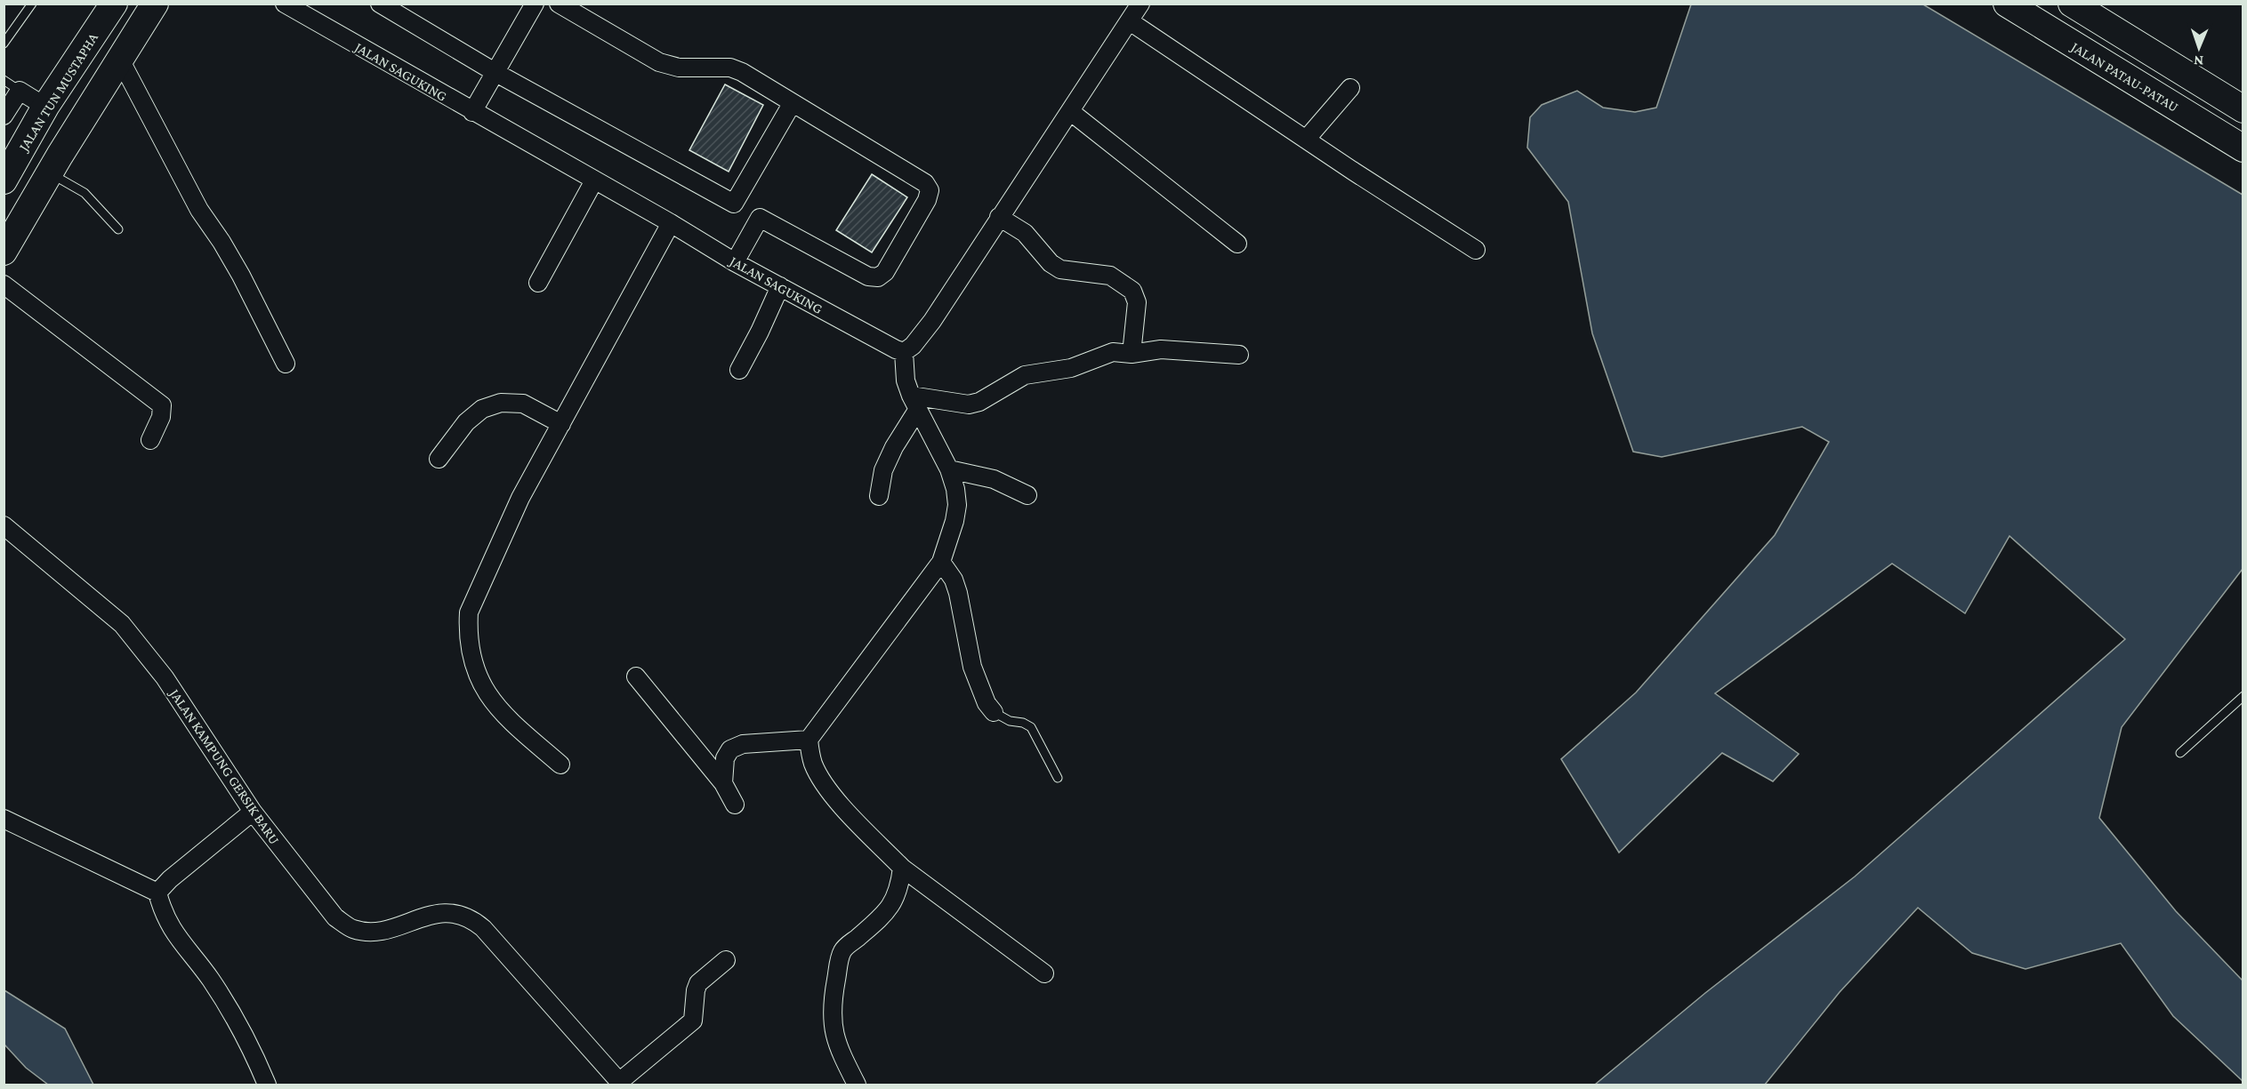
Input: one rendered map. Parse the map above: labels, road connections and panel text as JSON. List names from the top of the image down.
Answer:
{
  "streets": {
    "main road": ["JALAN PATAU-PATAU", "JALAN TUN MUSTAPHA"],
    "street": ["JALAN SAGUKING", "JALAN KAMPUNG GERSIK BARU"]
  },
  "north": "bottom"
}
